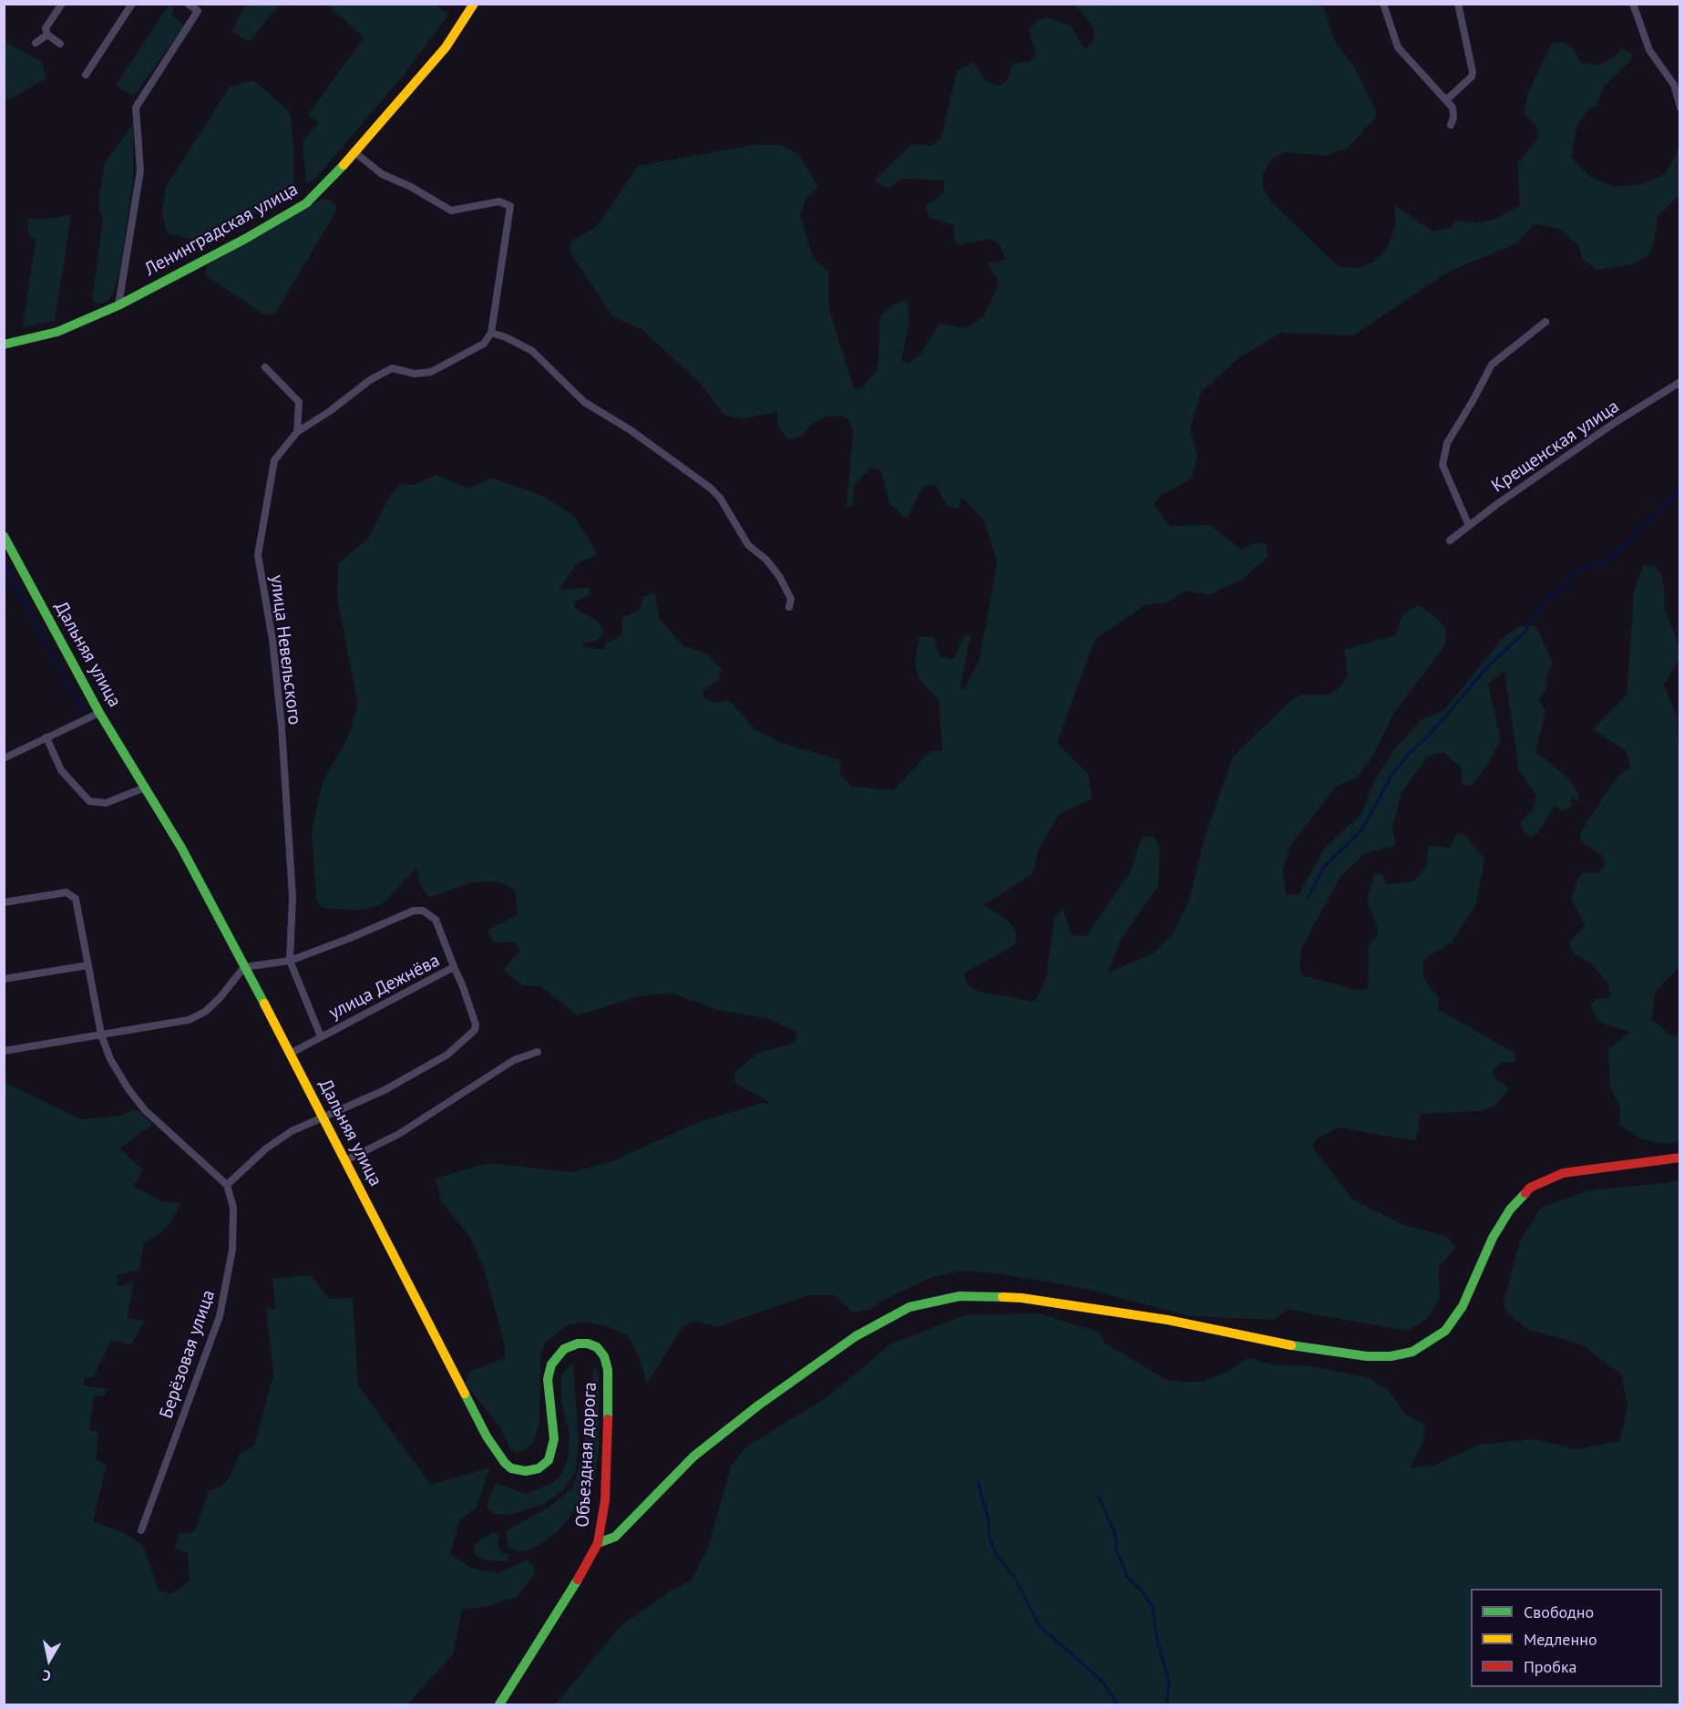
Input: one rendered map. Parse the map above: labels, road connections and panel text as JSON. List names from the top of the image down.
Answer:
{
  "streets": {
    "street": [
      "Ленинградская улица",
      "Крещенская улица",
      "улица Невельского",
      "Дальняя улица",
      "улица Дежнёва",
      "Берёзовая улица",
      "Объездная дорога"
    ]
  },
  "crossings": [
    ["Дальняя улица", "улица Дежнёва"],
    ["Дальняя улица", "Объездная дорога"]
  ],
  "legend": ["Свободно", "Медленно", "Пробка"],
  "north": "bottom"
}
